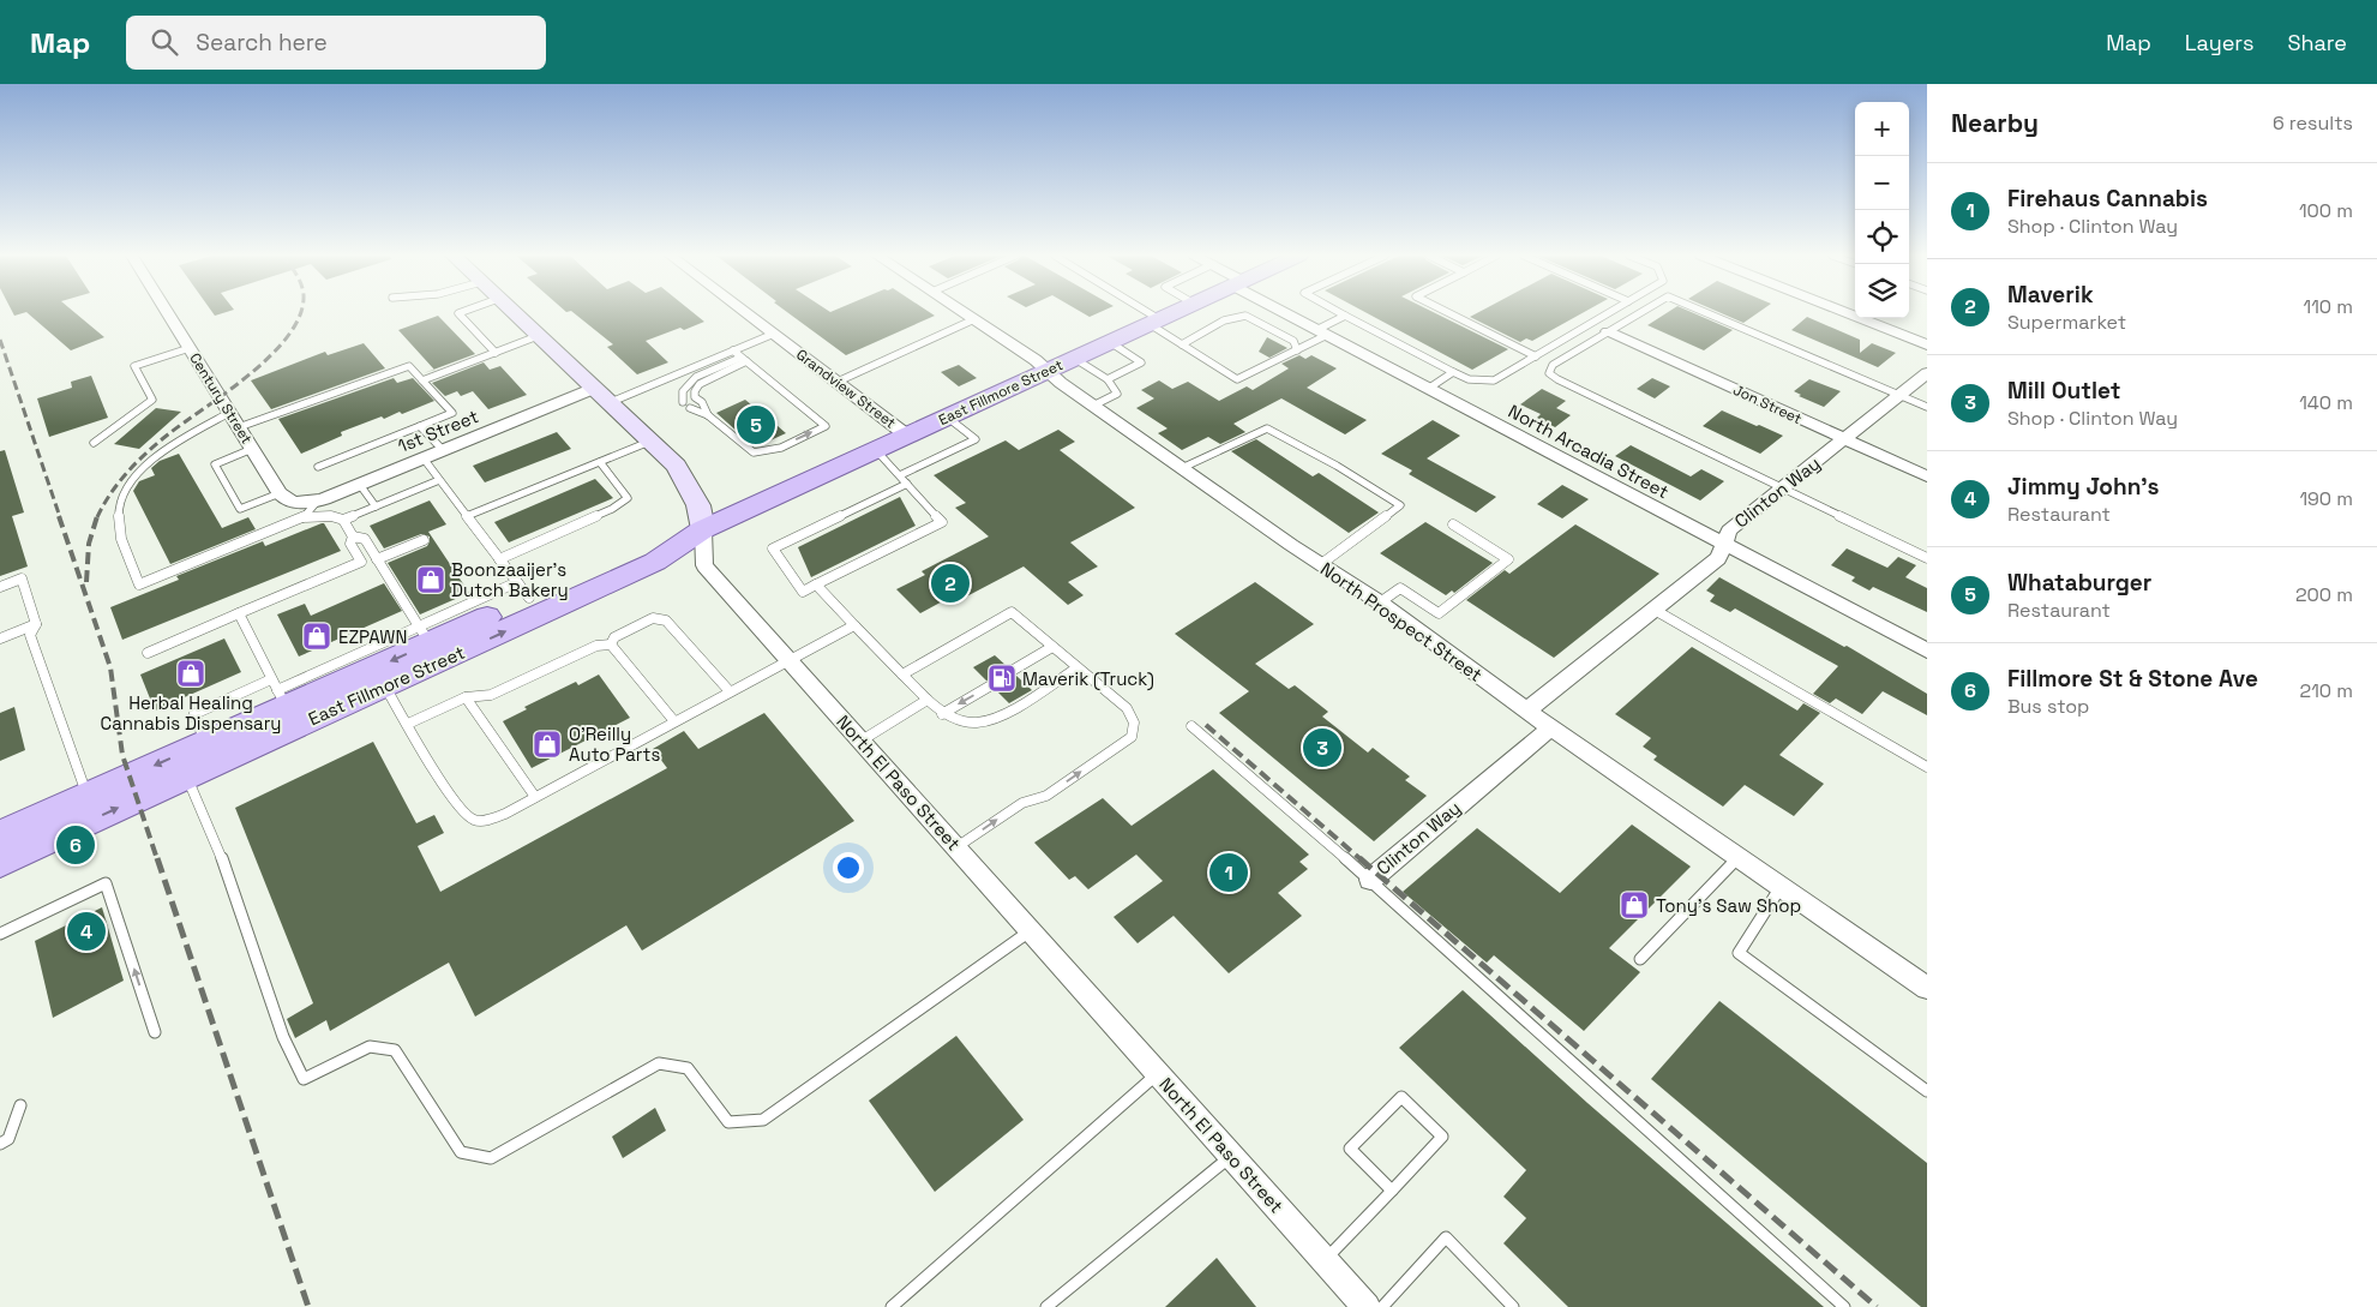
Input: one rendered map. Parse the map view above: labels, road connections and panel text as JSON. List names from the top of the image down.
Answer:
{
  "streets": {
    "main road": ["East Fillmore Street"],
    "street": [
      "Grandview Street",
      "Century Street",
      "Jon Street",
      "1st Street",
      "North Arcadia Street",
      "Clinton Way",
      "North Prospect Street",
      "North El Paso Street"
    ]
  },
  "crossings": [
    ["Grandview Street", "East Fillmore Street"],
    ["East Fillmore Street", "North Prospect Street"],
    ["East Fillmore Street", "North El Paso Street"],
    ["Jon Street", "Clinton Way"],
    ["1st Street", "North El Paso Street"],
    ["North Arcadia Street", "Clinton Way"],
    ["Clinton Way", "North Prospect Street"]
  ],
  "places": {
    "shop": [
      "Boonzaaijer's Dutch Bakery",
      "EZPAWN",
      "Herbal Healing Cannabis Dispensary",
      "O'Reilly Auto Parts",
      "Tony's Saw Shop"
    ],
    "fuel station": ["Maverik (Truck)"]
  },
  "page": {
    "header": "Map",
    "search": "Search here",
    "nav": ["Map", "Layers", "Share"],
    "heading": ["Nearby", "6 results"],
    "map_buttons": ["+", "−"],
    "list": [
      {
        "mark": "1",
        "name": "Firehaus Cannabis",
        "note": "Shop · Clinton Way",
        "value": "100 m"
      },
      {
        "mark": "2",
        "name": "Maverik",
        "note": "Supermarket",
        "value": "110 m"
      },
      {
        "mark": "3",
        "name": "Mill Outlet",
        "note": "Shop · Clinton Way",
        "value": "140 m"
      },
      {
        "mark": "4",
        "name": "Jimmy John's",
        "note": "Restaurant",
        "value": "190 m"
      },
      {
        "mark": "5",
        "name": "Whataburger",
        "note": "Restaurant",
        "value": "200 m"
      },
      {
        "mark": "6",
        "name": "Fillmore St & Stone Ave",
        "note": "Bus stop",
        "value": "210 m"
      }
    ],
    "pins": [
      "5",
      "2",
      "3",
      "6",
      "1",
      "4"
    ]
  }
}
